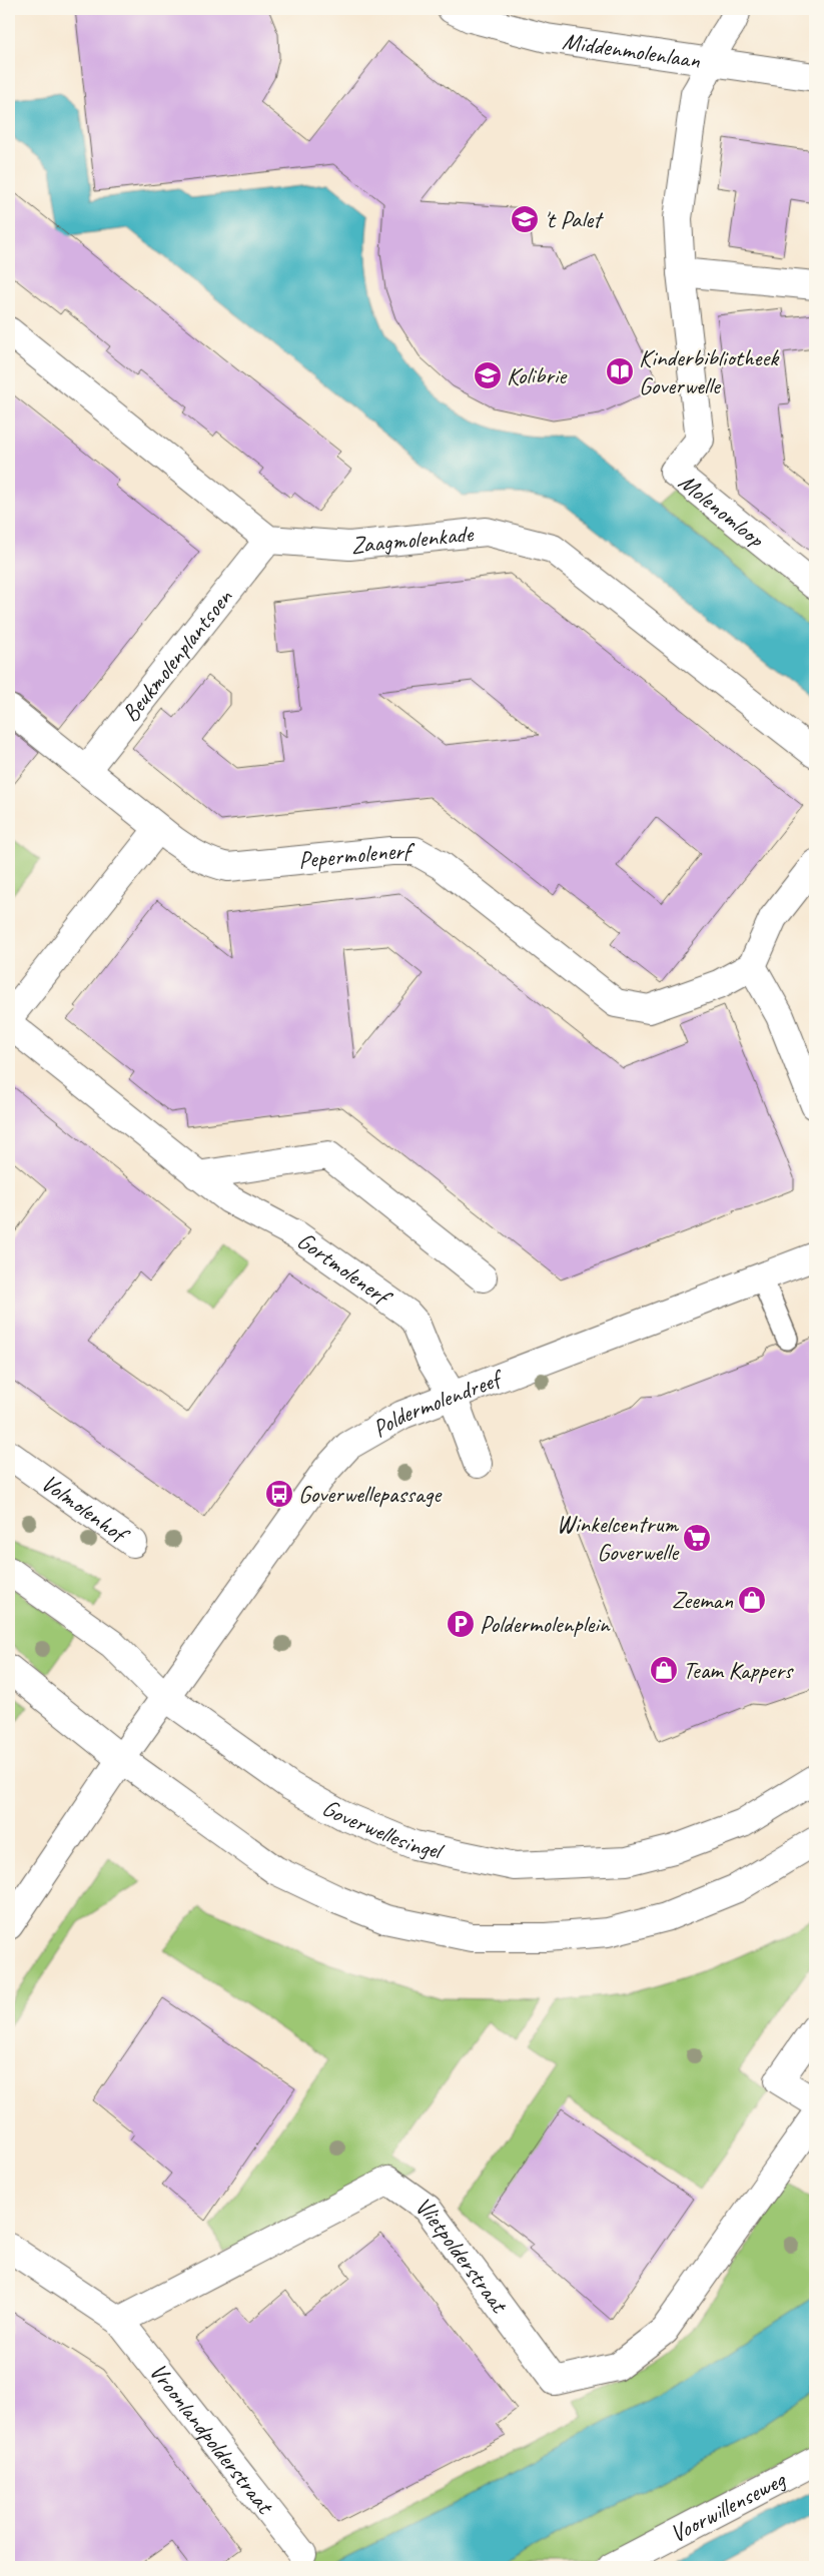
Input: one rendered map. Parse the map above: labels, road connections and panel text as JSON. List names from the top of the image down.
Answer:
{
  "streets": {
    "street": [
      "Middenmolenlaan",
      "Molenomloop",
      "Zaagmolenkade",
      "Beukmolenplantsoen",
      "Pepermolenerf",
      "Gortmolenerf",
      "Poldermolendreef",
      "Volmolenhof",
      "Goverwellesingel",
      "Vlietpolderstraat",
      "Vroonlandpolderstraat",
      "Voorwillenseweg"
    ]
  },
  "crossings": [
    ["Middenmolenlaan", "Molenomloop"],
    ["Zaagmolenkade", "Beukmolenplantsoen"],
    ["Beukmolenplantsoen", "Pepermolenerf"],
    ["Gortmolenerf", "Poldermolendreef"],
    ["Poldermolendreef", "Goverwellesingel"],
    ["Vlietpolderstraat", "Vroonlandpolderstraat"]
  ],
  "places": {
    "school or university": ["'t Palet", "Kolibrie"],
    "library": ["Kinderbibliotheek Goverwelle"],
    "bus stop": ["Goverwellepassage"],
    "supermarket": ["Winkelcentrum Goverwelle"],
    "shop": ["Zeeman", "Team Kappers"],
    "parking": ["Poldermolenplein"]
  }
}
